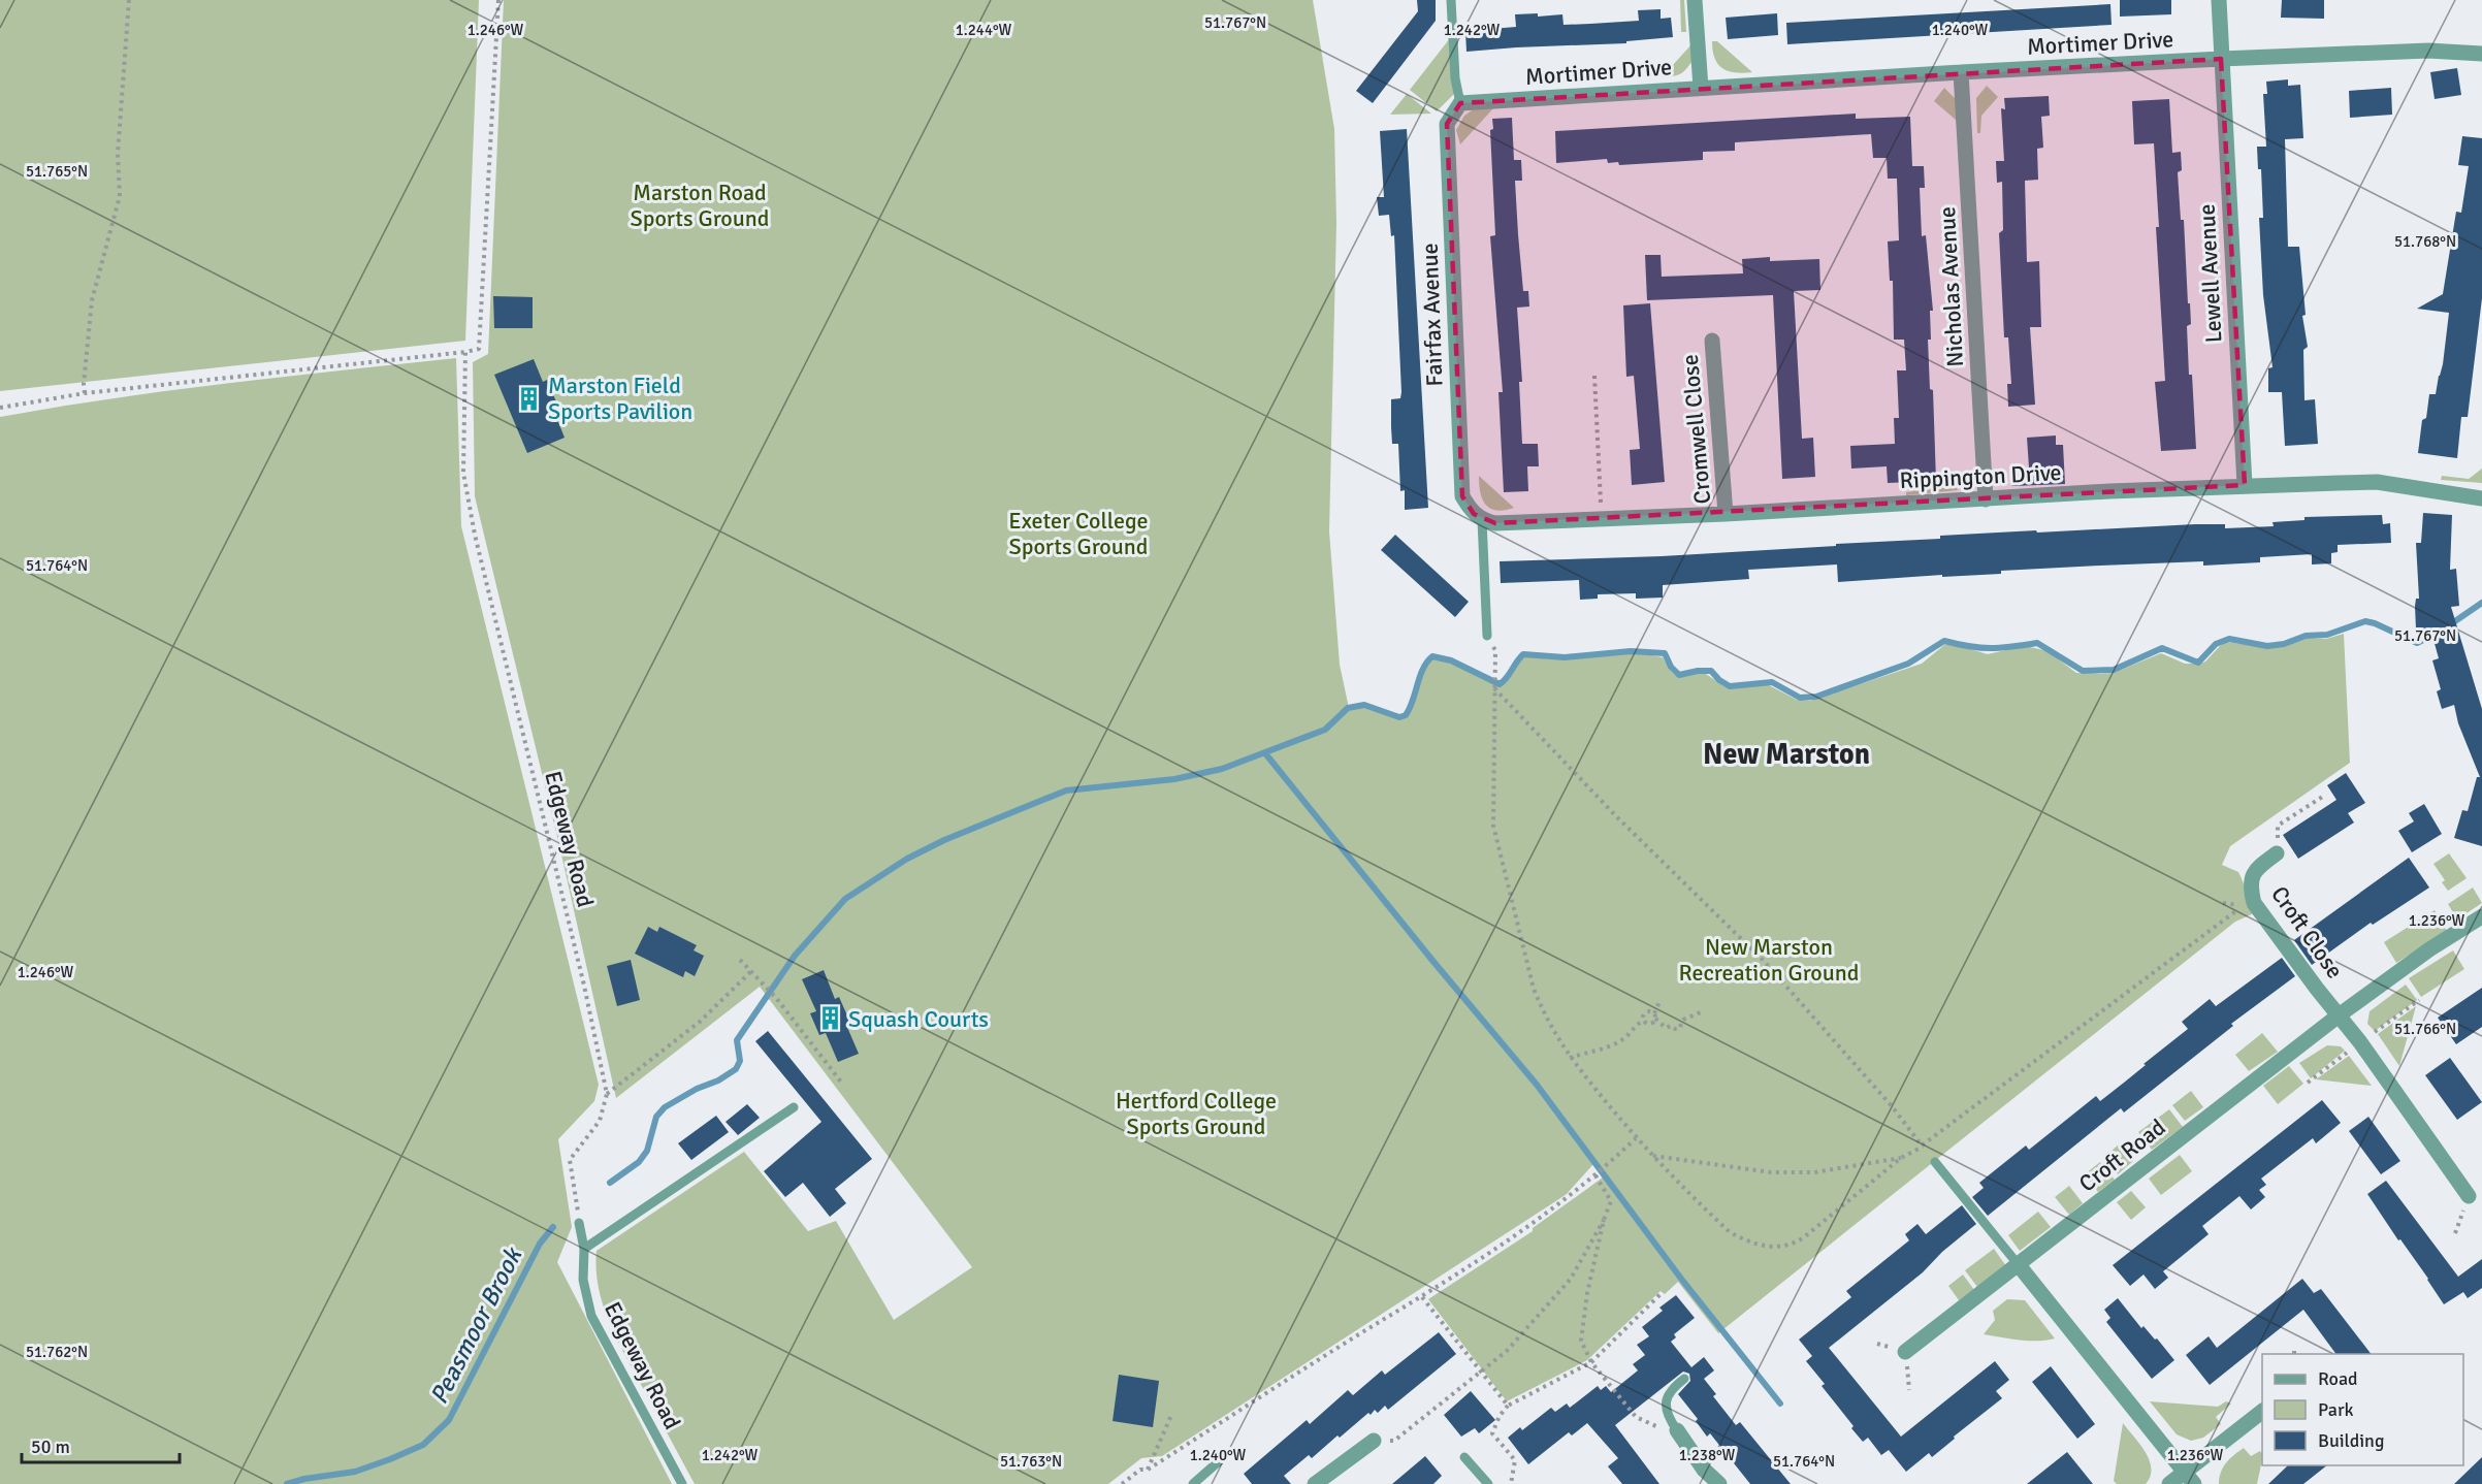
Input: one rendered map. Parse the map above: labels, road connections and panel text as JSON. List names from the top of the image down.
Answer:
{
  "streets": {
    "street": [
      "Mortimer Drive",
      "Lewell Avenue",
      "Nicholas Avenue",
      "Fairfax Avenue",
      "Cromwell Close",
      "Rippington Drive",
      "Croft Close",
      "Croft Road"
    ],
    "lane": ["Edgeway Road"]
  },
  "crossings": [
    ["Mortimer Drive", "Lewell Avenue"],
    ["Mortimer Drive", "Nicholas Avenue"],
    ["Mortimer Drive", "Fairfax Avenue"],
    ["Lewell Avenue", "Rippington Drive"],
    ["Nicholas Avenue", "Rippington Drive"],
    ["Fairfax Avenue", "Rippington Drive"],
    ["Cromwell Close", "Rippington Drive"],
    ["Croft Close", "Croft Road"]
  ],
  "districts": ["New Marston"],
  "water": ["Peasmoor Brook"],
  "parks": [
    "Marston Road Sports Ground",
    "Exeter College Sports Ground",
    "New Marston Recreation Ground",
    "Hertford College Sports Ground"
  ],
  "places": {
    "building": ["Marston Field Sports Pavilion", "Squash Courts"]
  },
  "legend": ["Road", "Park", "Building"],
  "scale_bar": "50 m",
  "coordinates": [
    "51.767°N",
    "1.246°W",
    "1.244°W",
    "1.242°W",
    "1.240°W",
    "51.765°N",
    "51.768°N",
    "51.764°N",
    "1.236°W",
    "51.766°N",
    "51.762°N",
    "1.238°W",
    "51.763°N"
  ]
}
